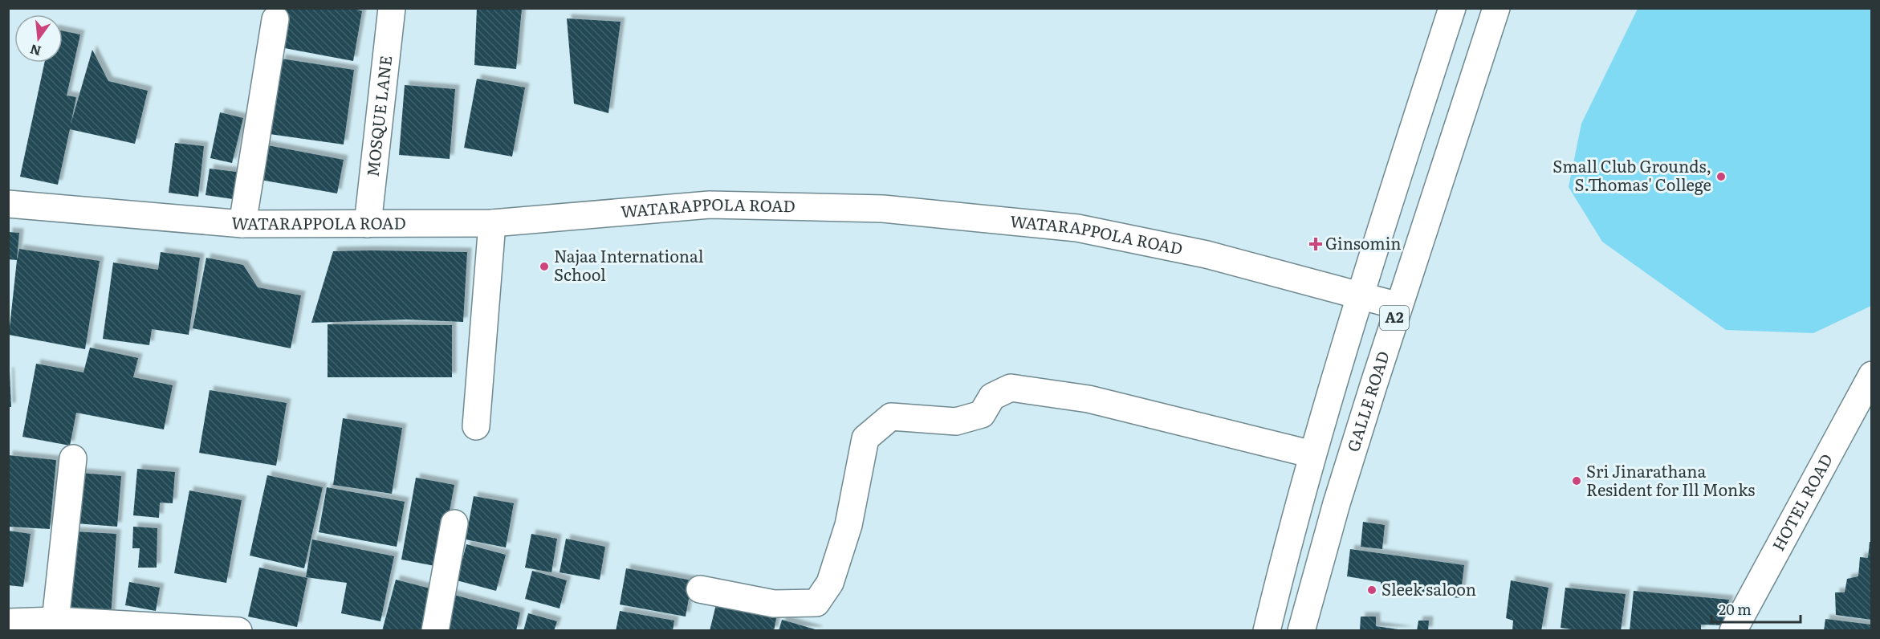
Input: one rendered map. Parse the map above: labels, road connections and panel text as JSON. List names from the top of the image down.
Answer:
{
  "streets": {
    "main road": [
      "MOSQUE LANE",
      "WATARAPPOLA ROAD",
      "A2",
      "GALLE ROAD",
      "HOTEL ROAD"
    ]
  },
  "crossings": [
    ["MOSQUE LANE", "WATARAPPOLA ROAD"],
    ["WATARAPPOLA ROAD", "A2"],
    ["WATARAPPOLA ROAD", "GALLE ROAD"]
  ],
  "places": {
    "other": [
      "Small Club Grounds, S.Thomas' College",
      "Najaa International School",
      "Sri Jinarathana Resident for Ill Monks",
      "Sleek saloon"
    ],
    "health": ["Ginsomin"]
  },
  "scale_bar": "20 m",
  "north": "bottom"
}
